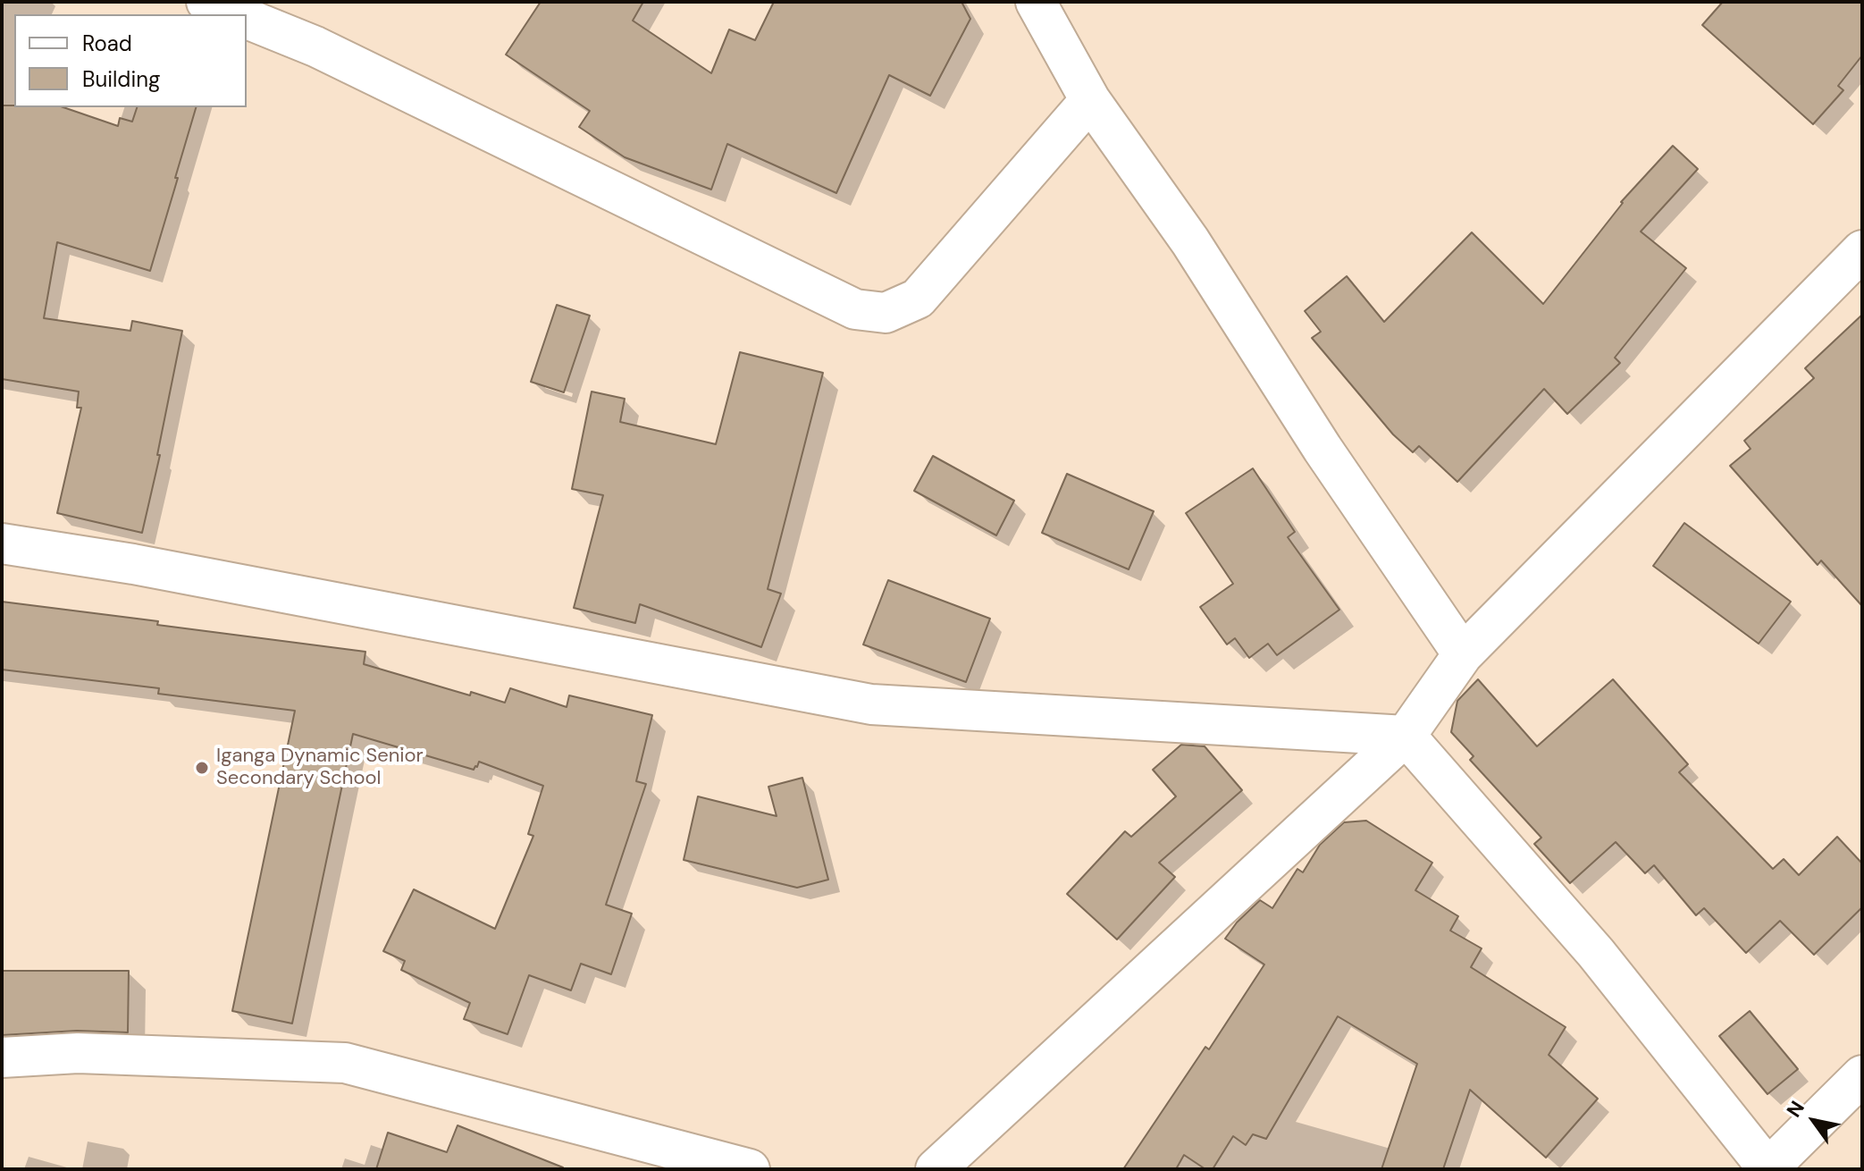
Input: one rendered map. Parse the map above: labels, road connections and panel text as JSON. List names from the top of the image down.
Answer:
{
  "places": ["Iganga Dynamic Senior Secondary School"],
  "legend": ["Road", "Building"],
  "north": "top left"
}
